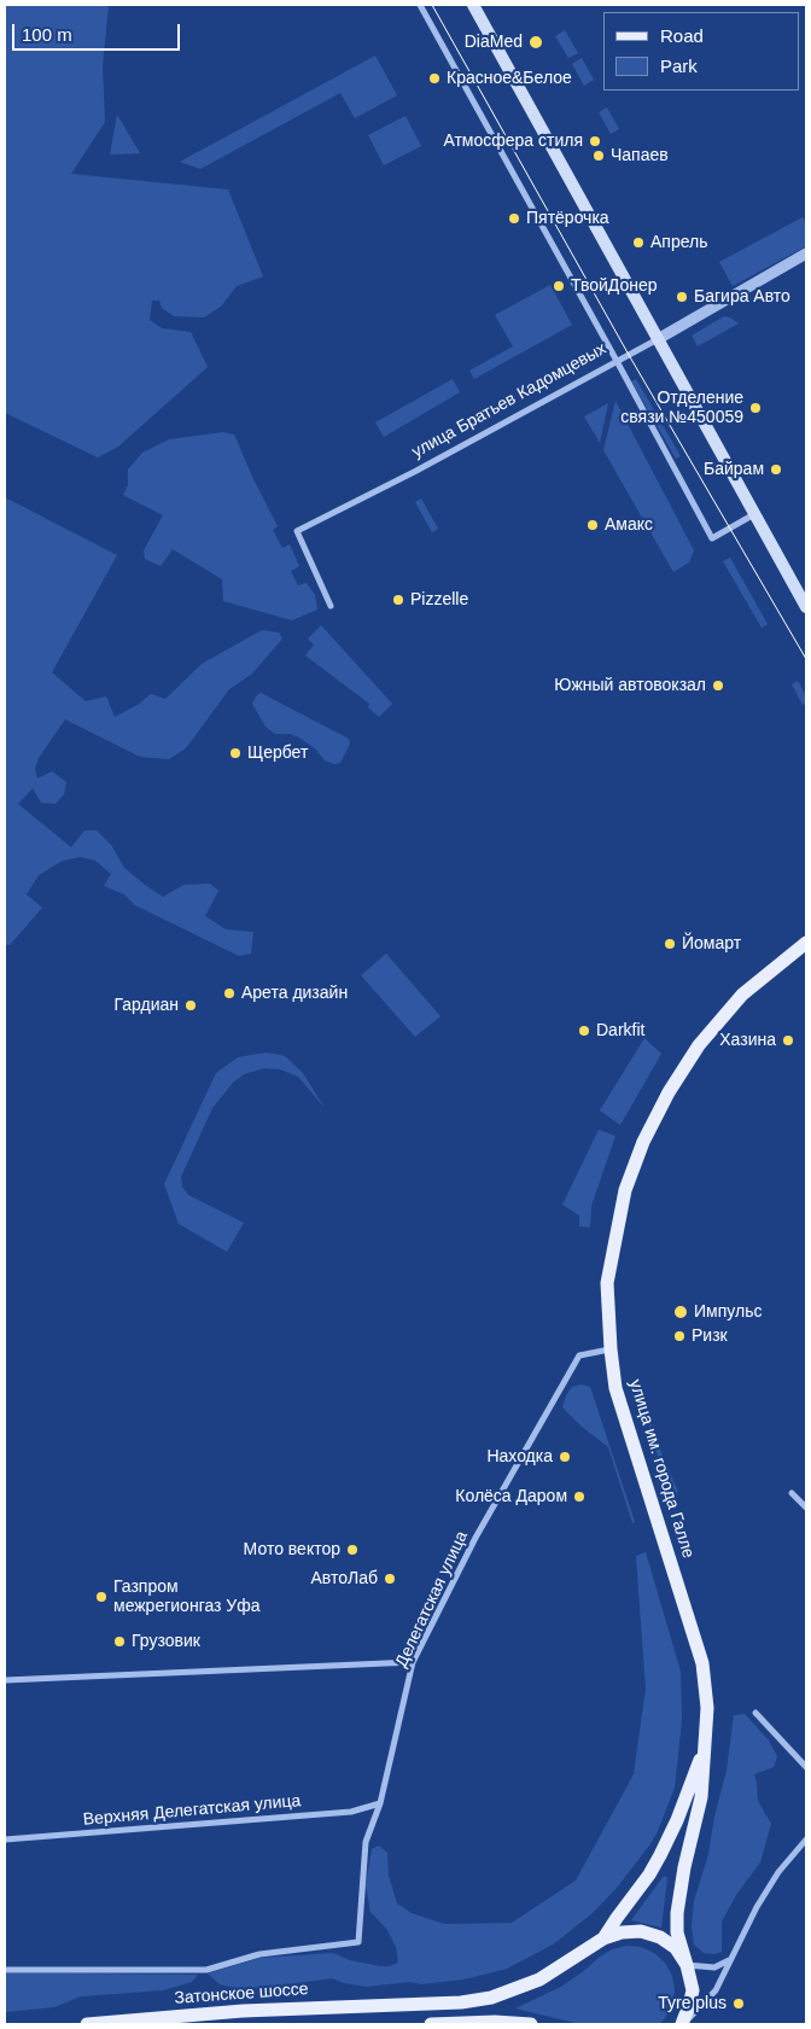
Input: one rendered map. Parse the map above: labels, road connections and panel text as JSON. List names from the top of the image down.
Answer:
{
  "streets": {
    "main road": ["улица им. города Галле", "Затонское шоссе"],
    "street": ["улица Братьев Кадомцевых", "Делегатская улица", "Верхняя Делегатская улица"]
  },
  "crossings": [
    ["улица им. города Галле", "Делегатская улица"],
    ["улица им. города Галле", "Затонское шоссе"],
    ["Делегатская улица", "Верхняя Делегатская улица"]
  ],
  "places": [
    "DiaMed",
    "Красное&Белое",
    "Атмосфера стиля",
    "Чапаев",
    "Пятёрочка",
    "Апрель",
    "ТвойДонер",
    "Багира Авто",
    "Отделение связи №450059",
    "Байрам",
    "Амакс",
    "Pizzelle",
    "Южный автовокзал",
    "Щербет",
    "Йомарт",
    "Арета дизайн",
    "Гардиан",
    "Darkfit",
    "Хазина",
    "Импульс",
    "Ризк",
    "Находка",
    "Колёса Даром",
    "Мото вектор",
    "АвтоЛаб",
    "Газпром межрегионгаз Уфа",
    "Грузовик",
    "Tyre plus"
  ],
  "legend": ["Road", "Park"],
  "scale_bar": "100 m"
}
